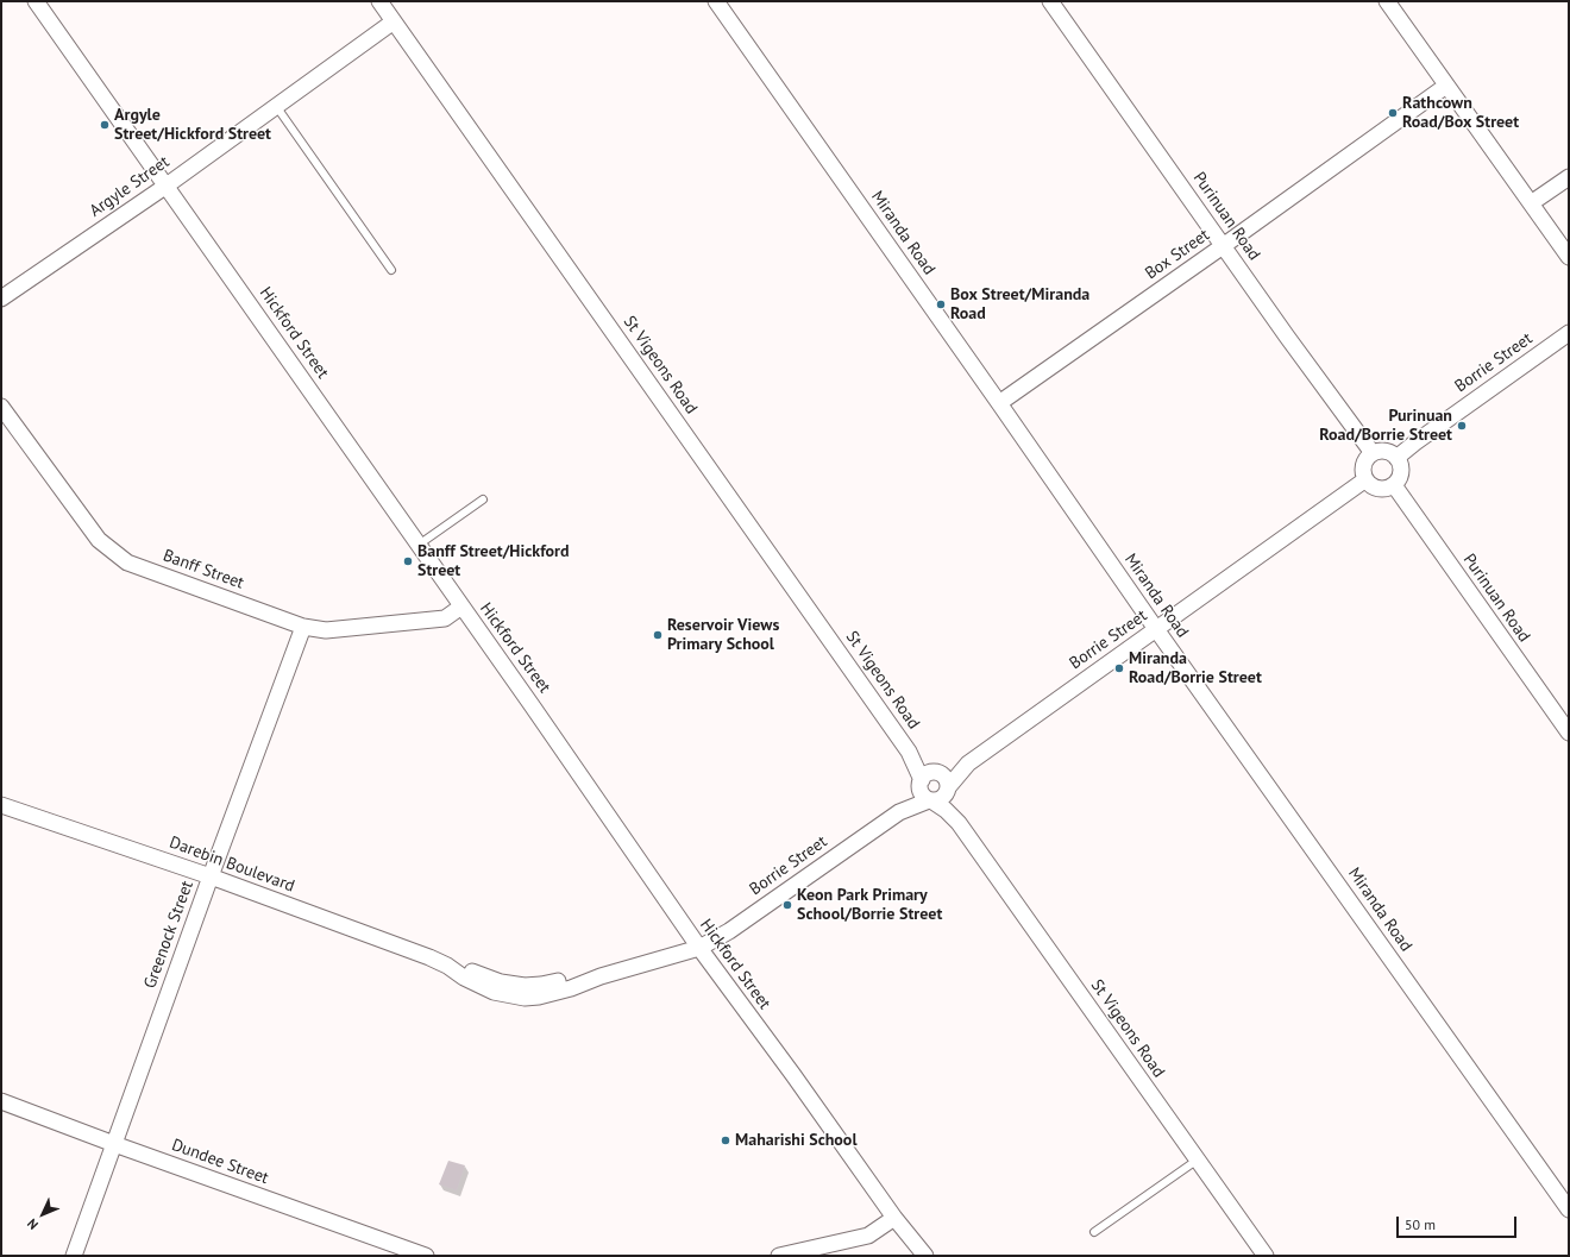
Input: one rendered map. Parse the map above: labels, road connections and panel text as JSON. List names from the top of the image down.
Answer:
{
  "streets": {
    "street": [
      "Argyle Street",
      "Purinuan Road",
      "Miranda Road",
      "Box Street",
      "Hickford Street",
      "Borrie Street",
      "St Vigeons Road",
      "Banff Street",
      "Darebin Boulevard",
      "Greenock Street",
      "Dundee Street"
    ]
  },
  "crossings": [
    ["Argyle Street", "Hickford Street"],
    ["Argyle Street", "St Vigeons Road"],
    ["Purinuan Road", "Box Street"],
    ["Purinuan Road", "Borrie Street"],
    ["Miranda Road", "Box Street"],
    ["Miranda Road", "Borrie Street"],
    ["Hickford Street", "Borrie Street"],
    ["Hickford Street", "Banff Street"],
    ["Hickford Street", "Darebin Boulevard"],
    ["Borrie Street", "St Vigeons Road"],
    ["Borrie Street", "Darebin Boulevard"],
    ["Banff Street", "Greenock Street"],
    ["Darebin Boulevard", "Greenock Street"],
    ["Greenock Street", "Dundee Street"]
  ],
  "places": [
    "Rathcown Road/Box Street",
    "Argyle Street/Hickford Street",
    "Box Street/Miranda Road",
    "Purinuan Road/Borrie Street",
    "Banff Street/Hickford Street",
    "Reservoir Views Primary School",
    "Miranda Road/Borrie Street",
    "Keon Park Primary School/Borrie Street",
    "Maharishi School"
  ],
  "scale_bar": "50 m",
  "north": "bottom left"
}
